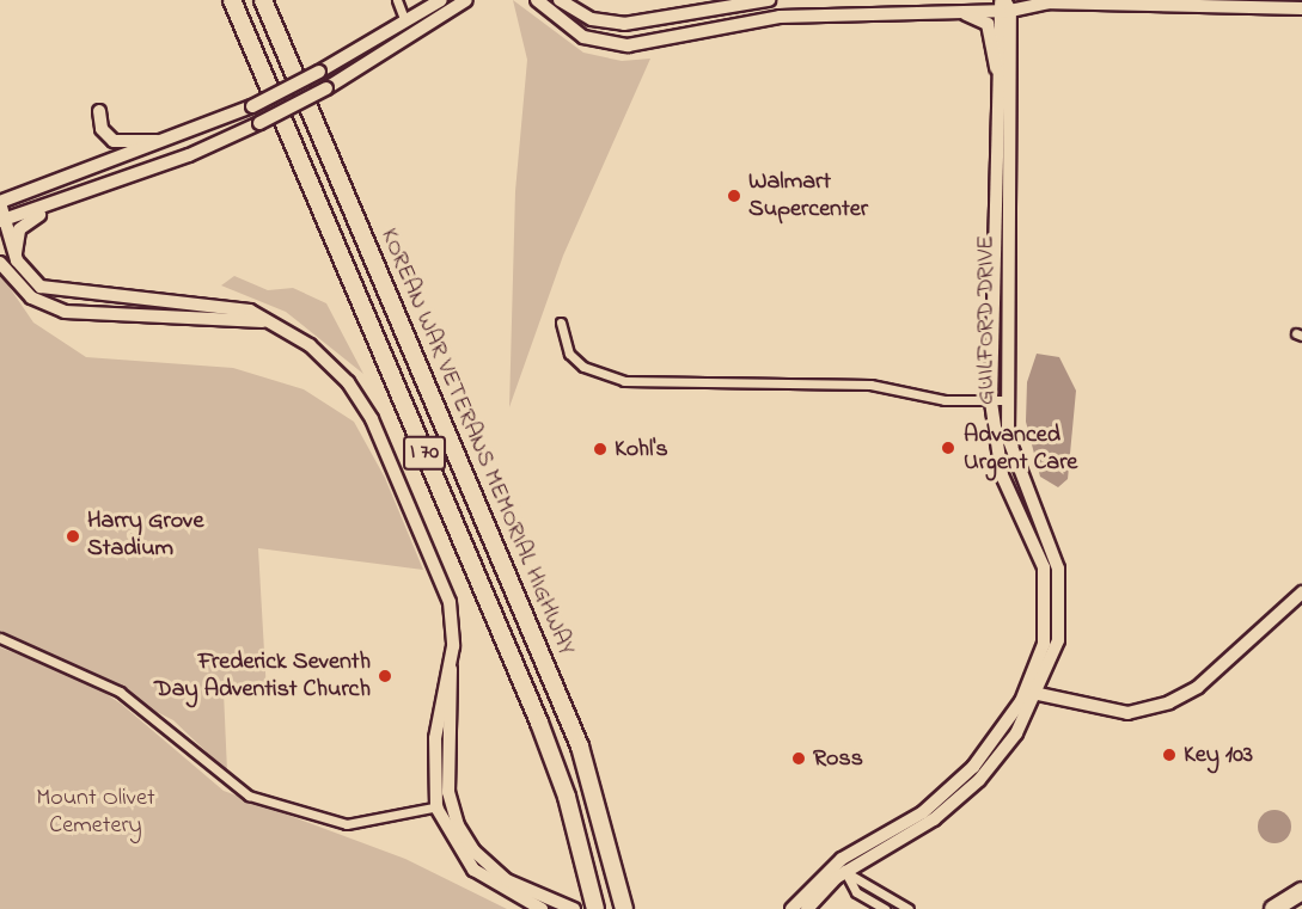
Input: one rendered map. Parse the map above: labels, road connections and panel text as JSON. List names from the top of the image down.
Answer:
{
  "streets": {
    "highway": ["KOREAN WAR VETERANS MEMORIAL HIGHWAY", "I 70"],
    "main road": ["GUILFORD DRIVE"]
  },
  "parks": ["Mount Olivet Cemetery"],
  "places": [
    "Walmart Supercenter",
    "Advanced Urgent Care",
    "Kohl's",
    "Harry Grove Stadium",
    "Frederick Seventh Day Adventist Church",
    "Key 103",
    "Ross"
  ]
}
